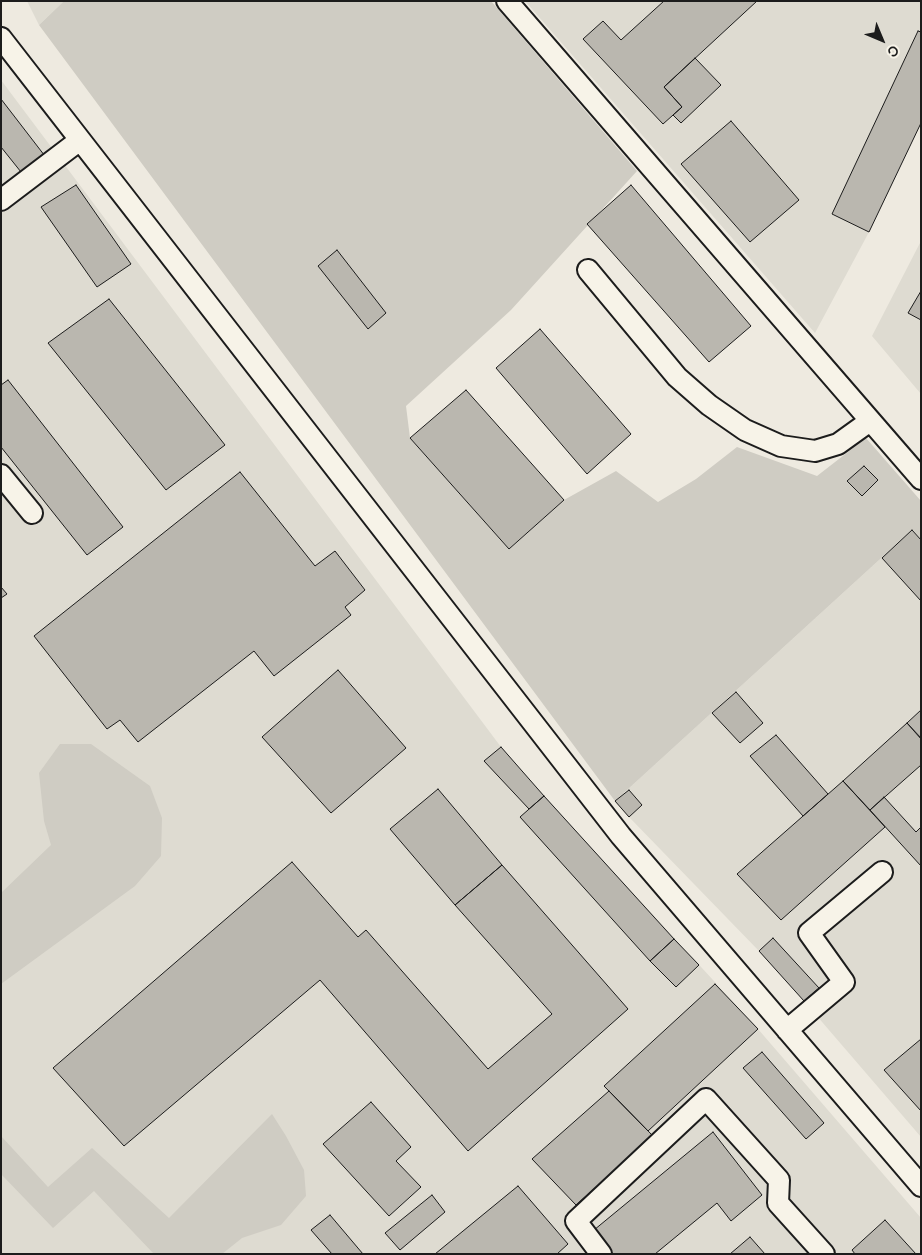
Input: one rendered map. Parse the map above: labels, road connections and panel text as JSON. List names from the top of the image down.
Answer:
{
  "north": "bottom right"
}
